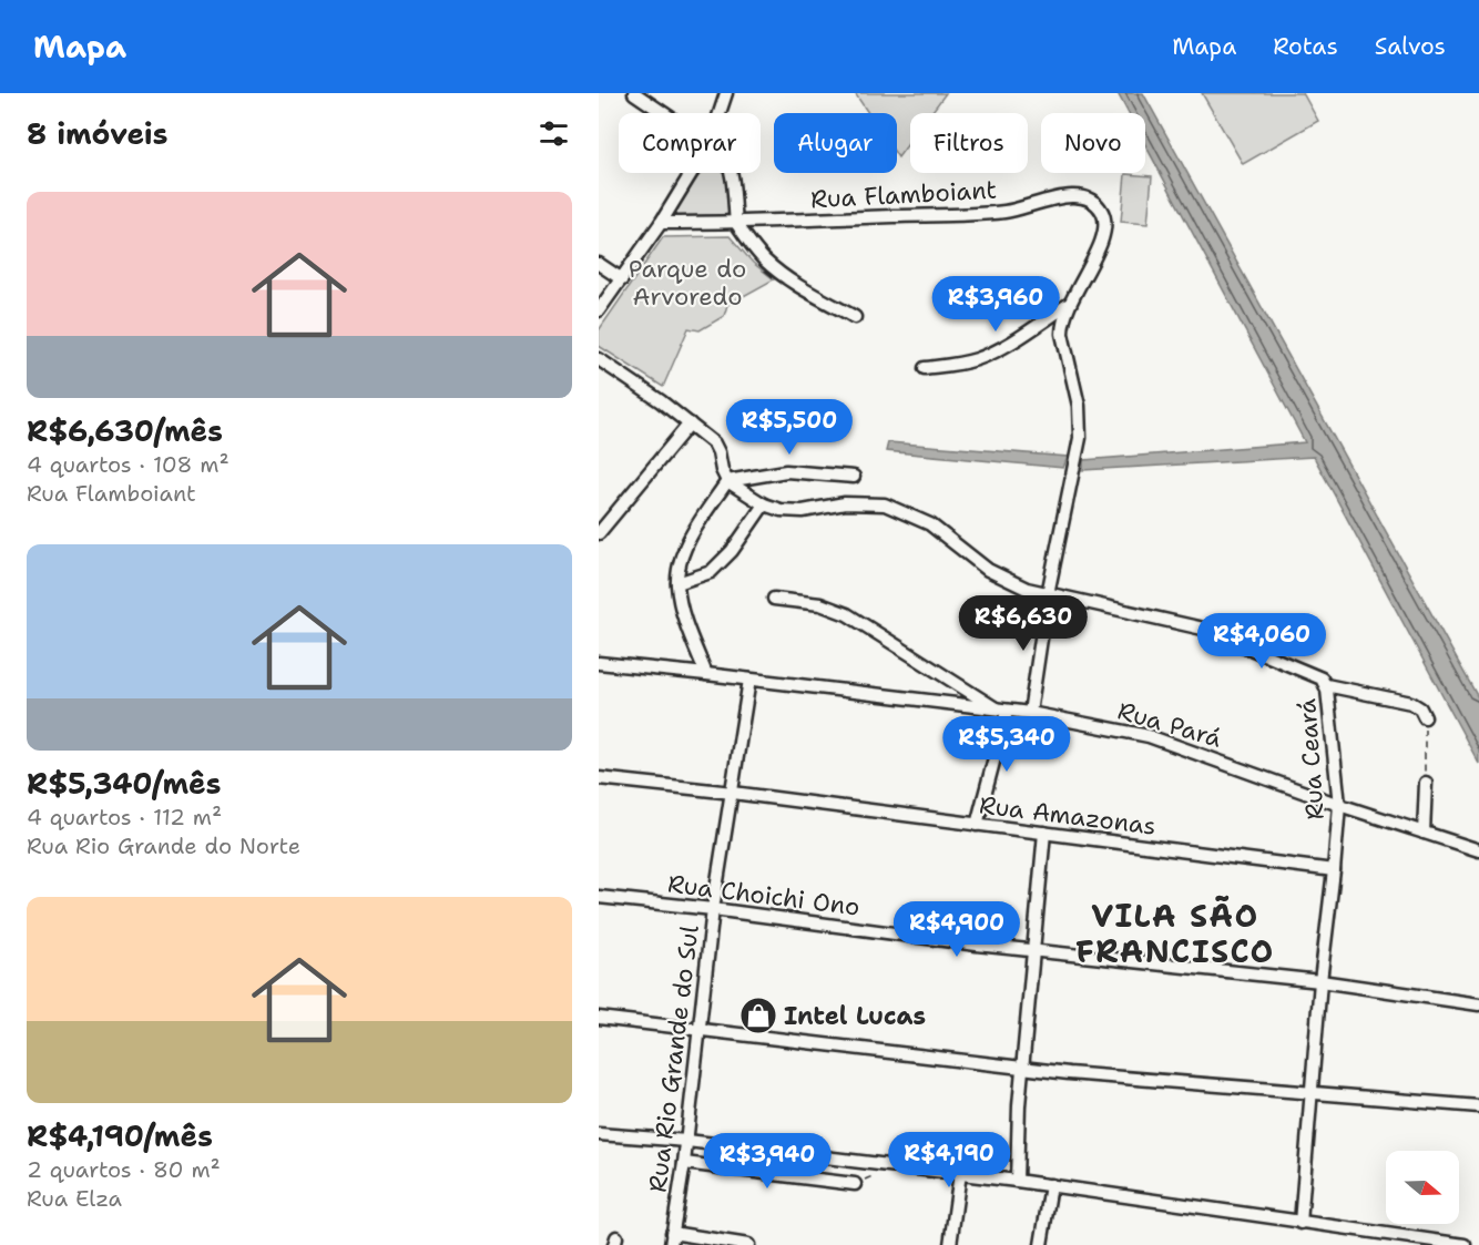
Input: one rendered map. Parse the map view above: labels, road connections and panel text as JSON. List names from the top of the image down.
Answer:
{
  "streets": {
    "street": [
      "Rua Flamboiant",
      "Rua Pará",
      "Rua Ceará",
      "Rua Amazonas",
      "Rua Choichi Ono",
      "Rua Rio Grande do Sul"
    ]
  },
  "crossings": [
    ["Rua Flamboiant", "Rua Pará"],
    ["Rua Flamboiant", "Rua Ceará"],
    ["Rua Pará", "Rua Ceará"],
    ["Rua Pará", "Rua Rio Grande do Sul"],
    ["Rua Ceará", "Rua Amazonas"],
    ["Rua Ceará", "Rua Choichi Ono"],
    ["Rua Amazonas", "Rua Rio Grande do Sul"],
    ["Rua Choichi Ono", "Rua Rio Grande do Sul"]
  ],
  "districts": ["VILA SÃO FRANCISCO"],
  "parks": ["Parque do Arvoredo"],
  "places": {
    "shop": ["Intel Lucas"]
  },
  "north": "right",
  "page": {
    "header": "Mapa",
    "nav": ["Mapa", "Rotas", "Salvos"],
    "heading": "8 imóveis",
    "chip": [
      "Comprar",
      "Alugar",
      "Filtros",
      "Novo"
    ],
    "list": [
      {
        "name": "R$6,630/mês",
        "note": "4 quartos · 108 m² · Rua Flamboiant"
      },
      {
        "name": "R$5,340/mês",
        "note": "4 quartos · 112 m² · Rua Rio Grande do Norte"
      },
      {
        "name": "R$4,190/mês",
        "note": "2 quartos · 80 m² · Rua Elza"
      }
    ],
    "price": [
      "R$3,960",
      "R$5,500",
      "R$6,630",
      "R$4,060",
      "R$5,340",
      "R$4,900",
      "R$4,190",
      "R$3,940"
    ]
  }
}
